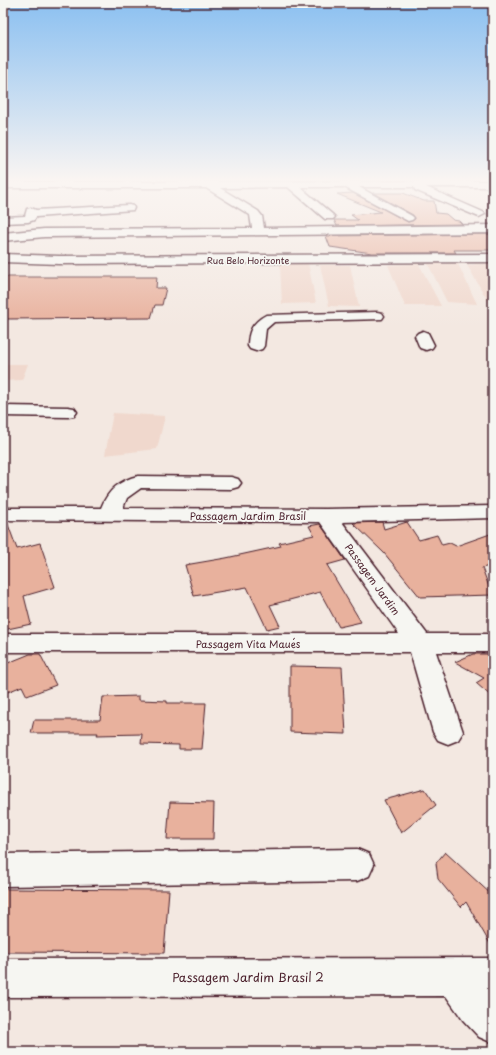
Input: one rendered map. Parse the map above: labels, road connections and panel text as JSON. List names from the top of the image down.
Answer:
{
  "streets": {
    "street": [
      "Rua Belo Horizonte",
      "Passagem Jardim Brasil",
      "Passagem Jardim",
      "Passagem Vita Maués",
      "Passagem Jardim Brasil 2"
    ]
  },
  "crossings": [
    ["Passagem Jardim Brasil", "Passagem Jardim"],
    ["Passagem Jardim", "Passagem Vita Maués"]
  ]
}
